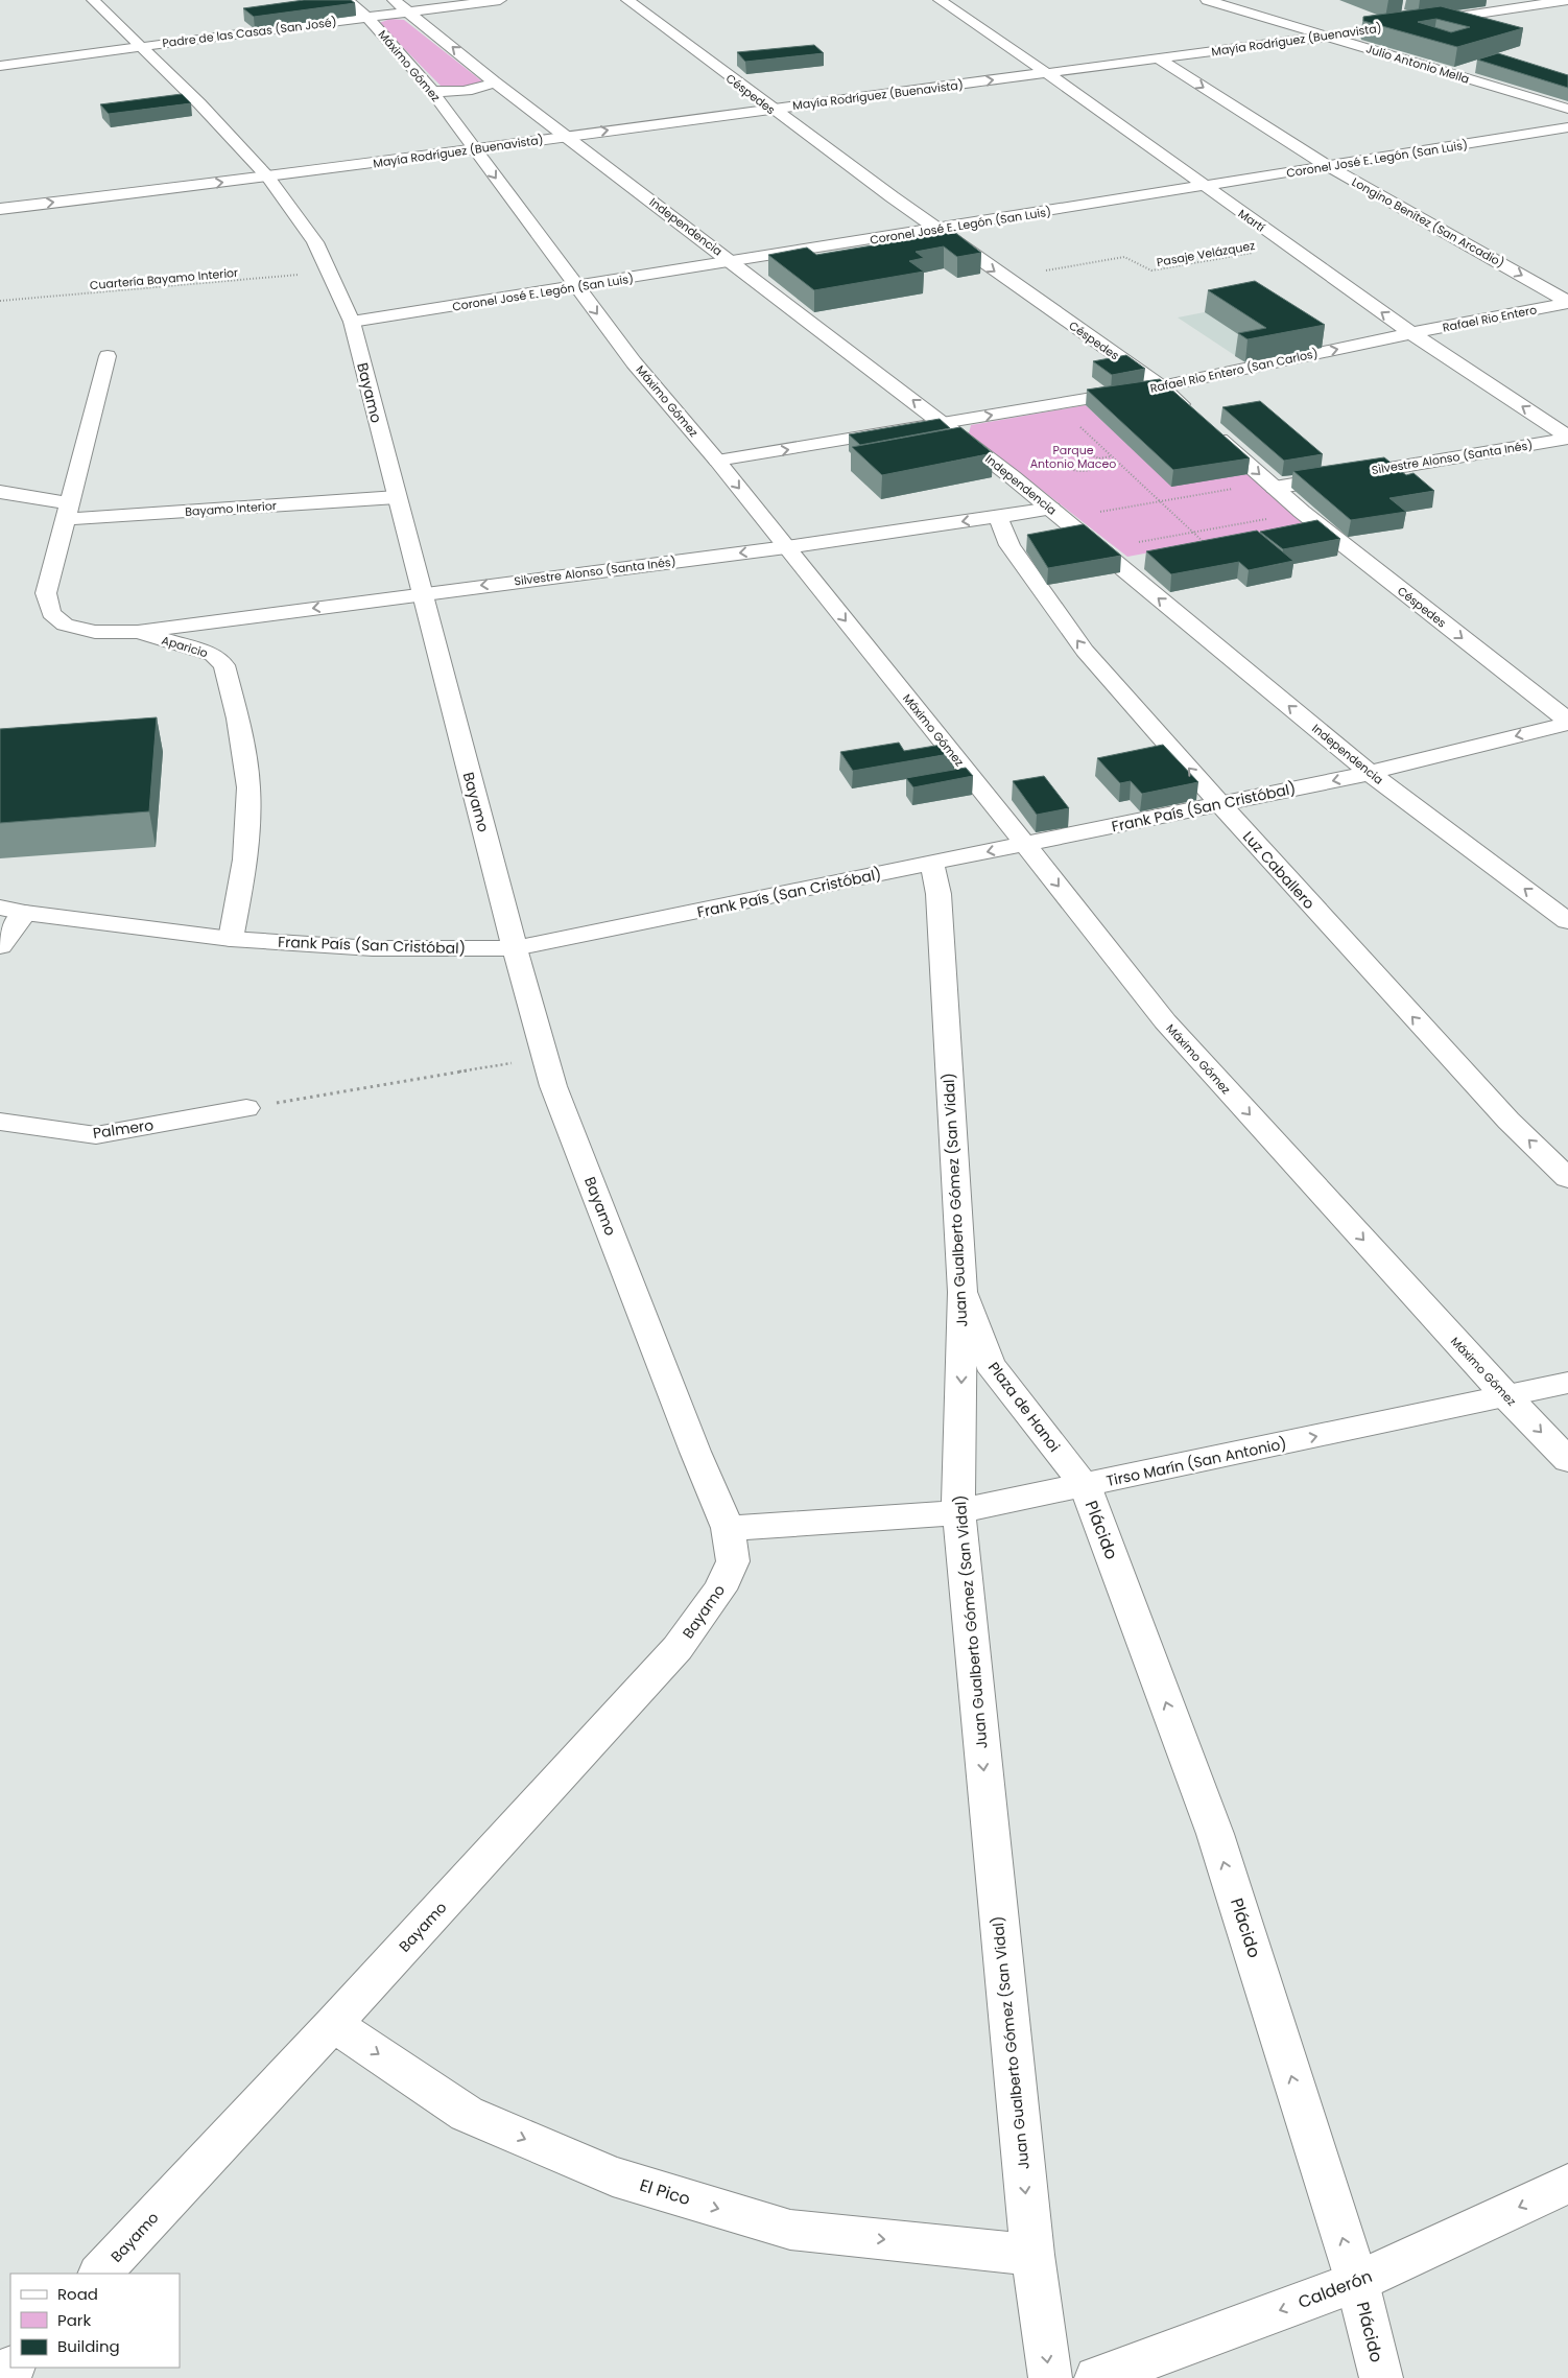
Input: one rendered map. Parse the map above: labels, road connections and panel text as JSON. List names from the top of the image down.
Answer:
{
  "streets": {
    "street": [
      "Padre de las Casas (San José)",
      "Mayía Rodríguez (Buenavista)",
      "Julio Antonio Mella",
      "Máximo Gómez",
      "Céspedes",
      "Coronel José E. Legón (San Luis)",
      "Martí",
      "Longino Benítez (San Arcadio)",
      "Independencia",
      "Rafael Rio Entero",
      "Rafael Rio Entero (San Carlos)",
      "Bayamo",
      "Silvestre Alonso (Santa Inés)",
      "Bayamo Interior",
      "Aparicio",
      "Frank País (San Cristóbal)",
      "Luz Caballero",
      "Palmero",
      "Juan Gualberto Gómez (San Vidal)",
      "Plaza de Hanoi",
      "Tirso Marín (San Antonio)",
      "Plácido",
      "El Pico",
      "Calderón"
    ],
    "path": ["Pasaje Velázquez", "Cuartería Bayamo Interior"]
  },
  "crossings": [
    ["Padre de las Casas (San José)", "Máximo Gómez"],
    ["Padre de las Casas (San José)", "Independencia"],
    ["Padre de las Casas (San José)", "Bayamo"],
    ["Mayía Rodríguez (Buenavista)", "Julio Antonio Mella"],
    ["Mayía Rodríguez (Buenavista)", "Máximo Gómez"],
    ["Mayía Rodríguez (Buenavista)", "Céspedes"],
    ["Mayía Rodríguez (Buenavista)", "Martí"],
    ["Mayía Rodríguez (Buenavista)", "Longino Benítez (San Arcadio)"],
    ["Mayía Rodríguez (Buenavista)", "Independencia"],
    ["Mayía Rodríguez (Buenavista)", "Bayamo"],
    ["Máximo Gómez", "Coronel José E. Legón (San Luis)"],
    ["Máximo Gómez", "Rafael Rio Entero (San Carlos)"],
    ["Máximo Gómez", "Silvestre Alonso (Santa Inés)"],
    ["Máximo Gómez", "Frank País (San Cristóbal)"],
    ["Máximo Gómez", "Tirso Marín (San Antonio)"],
    ["Céspedes", "Coronel José E. Legón (San Luis)"],
    ["Céspedes", "Pasaje Velázquez"],
    ["Céspedes", "Rafael Rio Entero (San Carlos)"],
    ["Céspedes", "Silvestre Alonso (Santa Inés)"],
    ["Céspedes", "Frank País (San Cristóbal)"],
    ["Coronel José E. Legón (San Luis)", "Martí"],
    ["Coronel José E. Legón (San Luis)", "Longino Benítez (San Arcadio)"],
    ["Coronel José E. Legón (San Luis)", "Independencia"],
    ["Coronel José E. Legón (San Luis)", "Bayamo"],
    ["Martí", "Pasaje Velázquez"],
    ["Martí", "Rafael Rio Entero"],
    ["Martí", "Rafael Rio Entero (San Carlos)"],
    ["Martí", "Silvestre Alonso (Santa Inés)"],
    ["Longino Benítez (San Arcadio)", "Rafael Rio Entero"],
    ["Independencia", "Rafael Rio Entero (San Carlos)"],
    ["Independencia", "Silvestre Alonso (Santa Inés)"],
    ["Independencia", "Frank País (San Cristóbal)"],
    ["Cuartería Bayamo Interior", "Bayamo"],
    ["Rafael Rio Entero", "Rafael Rio Entero (San Carlos)"],
    ["Bayamo", "Silvestre Alonso (Santa Inés)"],
    ["Bayamo", "Bayamo Interior"],
    ["Bayamo", "Frank País (San Cristóbal)"],
    ["Bayamo", "Tirso Marín (San Antonio)"],
    ["Bayamo", "El Pico"],
    ["Silvestre Alonso (Santa Inés)", "Aparicio"],
    ["Silvestre Alonso (Santa Inés)", "Luz Caballero"],
    ["Bayamo Interior", "Aparicio"],
    ["Aparicio", "Frank País (San Cristóbal)"],
    ["Frank País (San Cristóbal)", "Luz Caballero"],
    ["Frank País (San Cristóbal)", "Juan Gualberto Gómez (San Vidal)"],
    ["Juan Gualberto Gómez (San Vidal)", "Plaza de Hanoi"],
    ["Juan Gualberto Gómez (San Vidal)", "Tirso Marín (San Antonio)"],
    ["Juan Gualberto Gómez (San Vidal)", "El Pico"],
    ["Plaza de Hanoi", "Tirso Marín (San Antonio)"],
    ["Plaza de Hanoi", "Plácido"],
    ["Tirso Marín (San Antonio)", "Plácido"],
    ["Plácido", "Calderón"]
  ],
  "one_way": [
    "Mayía Rodríguez (Buenavista)",
    "Máximo Gómez",
    "Céspedes",
    "Martí",
    "Longino Benítez (San Arcadio)",
    "Independencia",
    "Rafael Rio Entero (San Carlos)",
    "Silvestre Alonso (Santa Inés)",
    "Luz Caballero",
    "Juan Gualberto Gómez (San Vidal)",
    "Tirso Marín (San Antonio)",
    "Plácido",
    "El Pico",
    "Calderón"
  ],
  "parks": ["Parque Antonio Maceo"],
  "legend": ["Road", "Park", "Building"]
}
